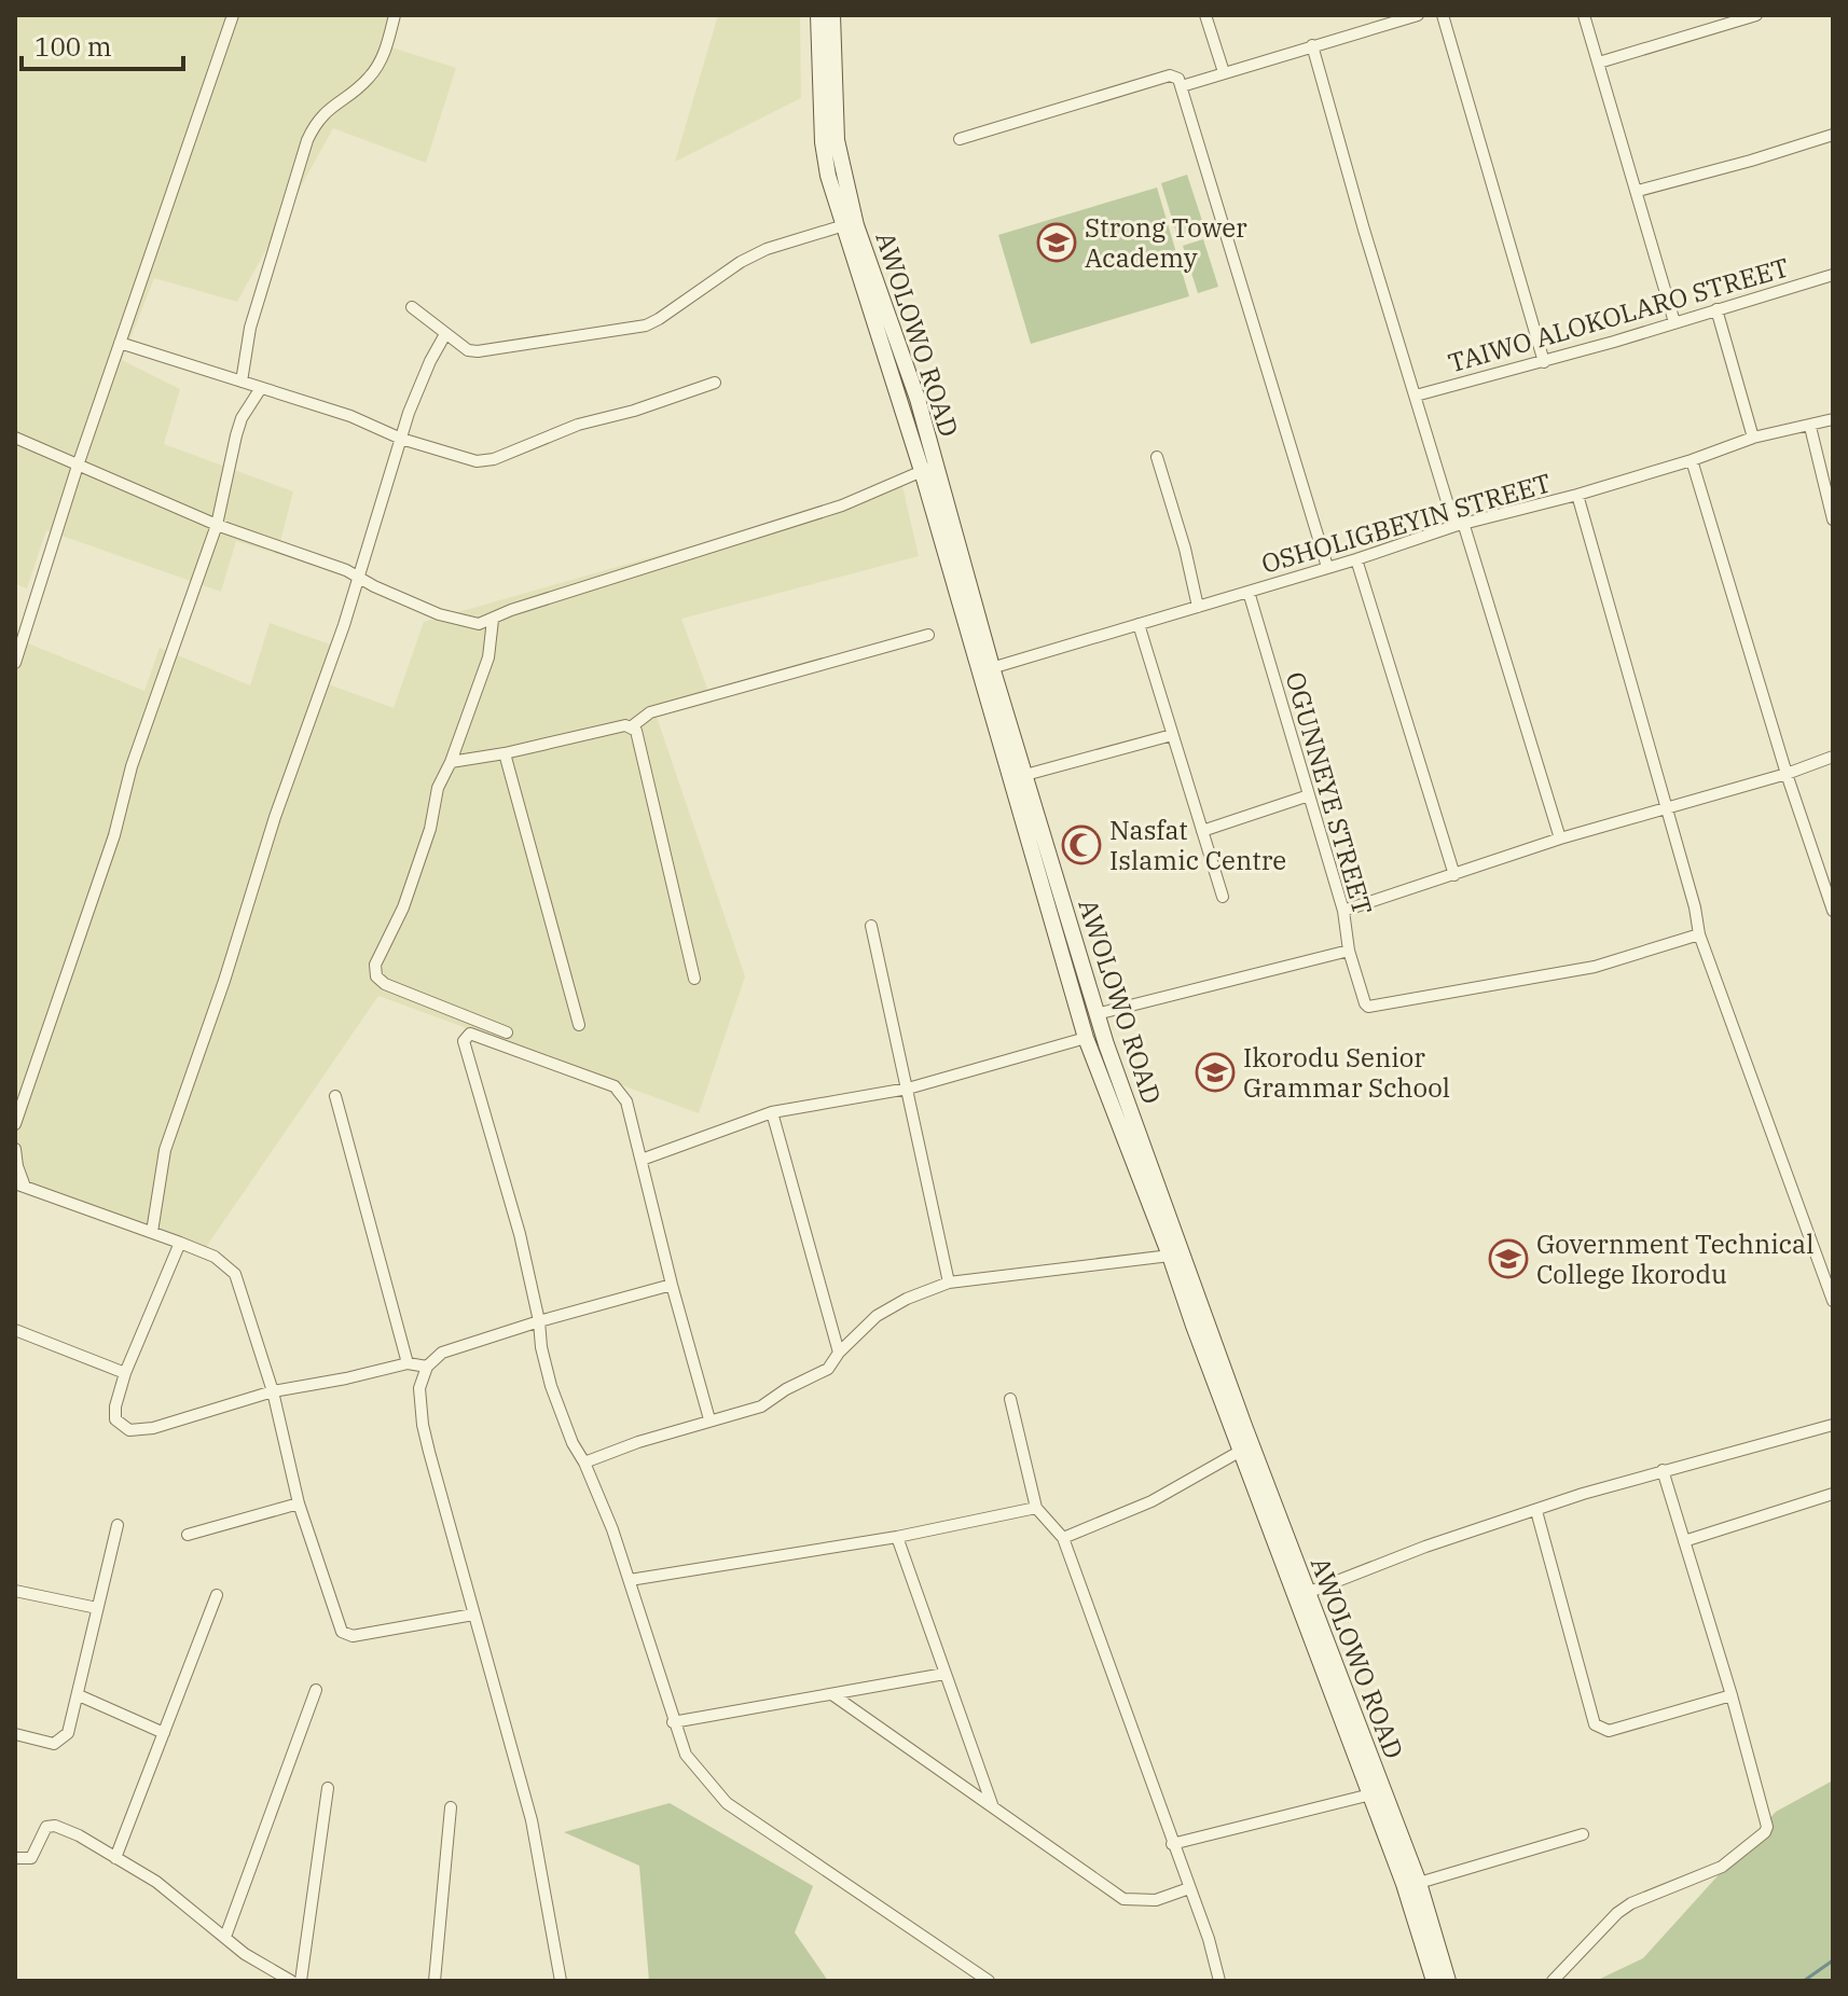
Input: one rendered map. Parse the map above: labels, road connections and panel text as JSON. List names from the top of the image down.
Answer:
{
  "streets": {
    "main road": ["AWOLOWO ROAD"],
    "street": ["TAIWO ALOKOLARO STREET", "OSHOLIGBEYIN STREET", "OGUNNEYE STREET"]
  },
  "crossings": [
    ["AWOLOWO ROAD", "OSHOLIGBEYIN STREET"],
    ["OSHOLIGBEYIN STREET", "OGUNNEYE STREET"]
  ],
  "places": {
    "school or university": ["Strong Tower Academy", "Ikorodu Senior Grammar School", "Government Technical College Ikorodu"],
    "mosque": ["Nasfat Islamic Centre"]
  },
  "scale_bar": "100 m"
}
